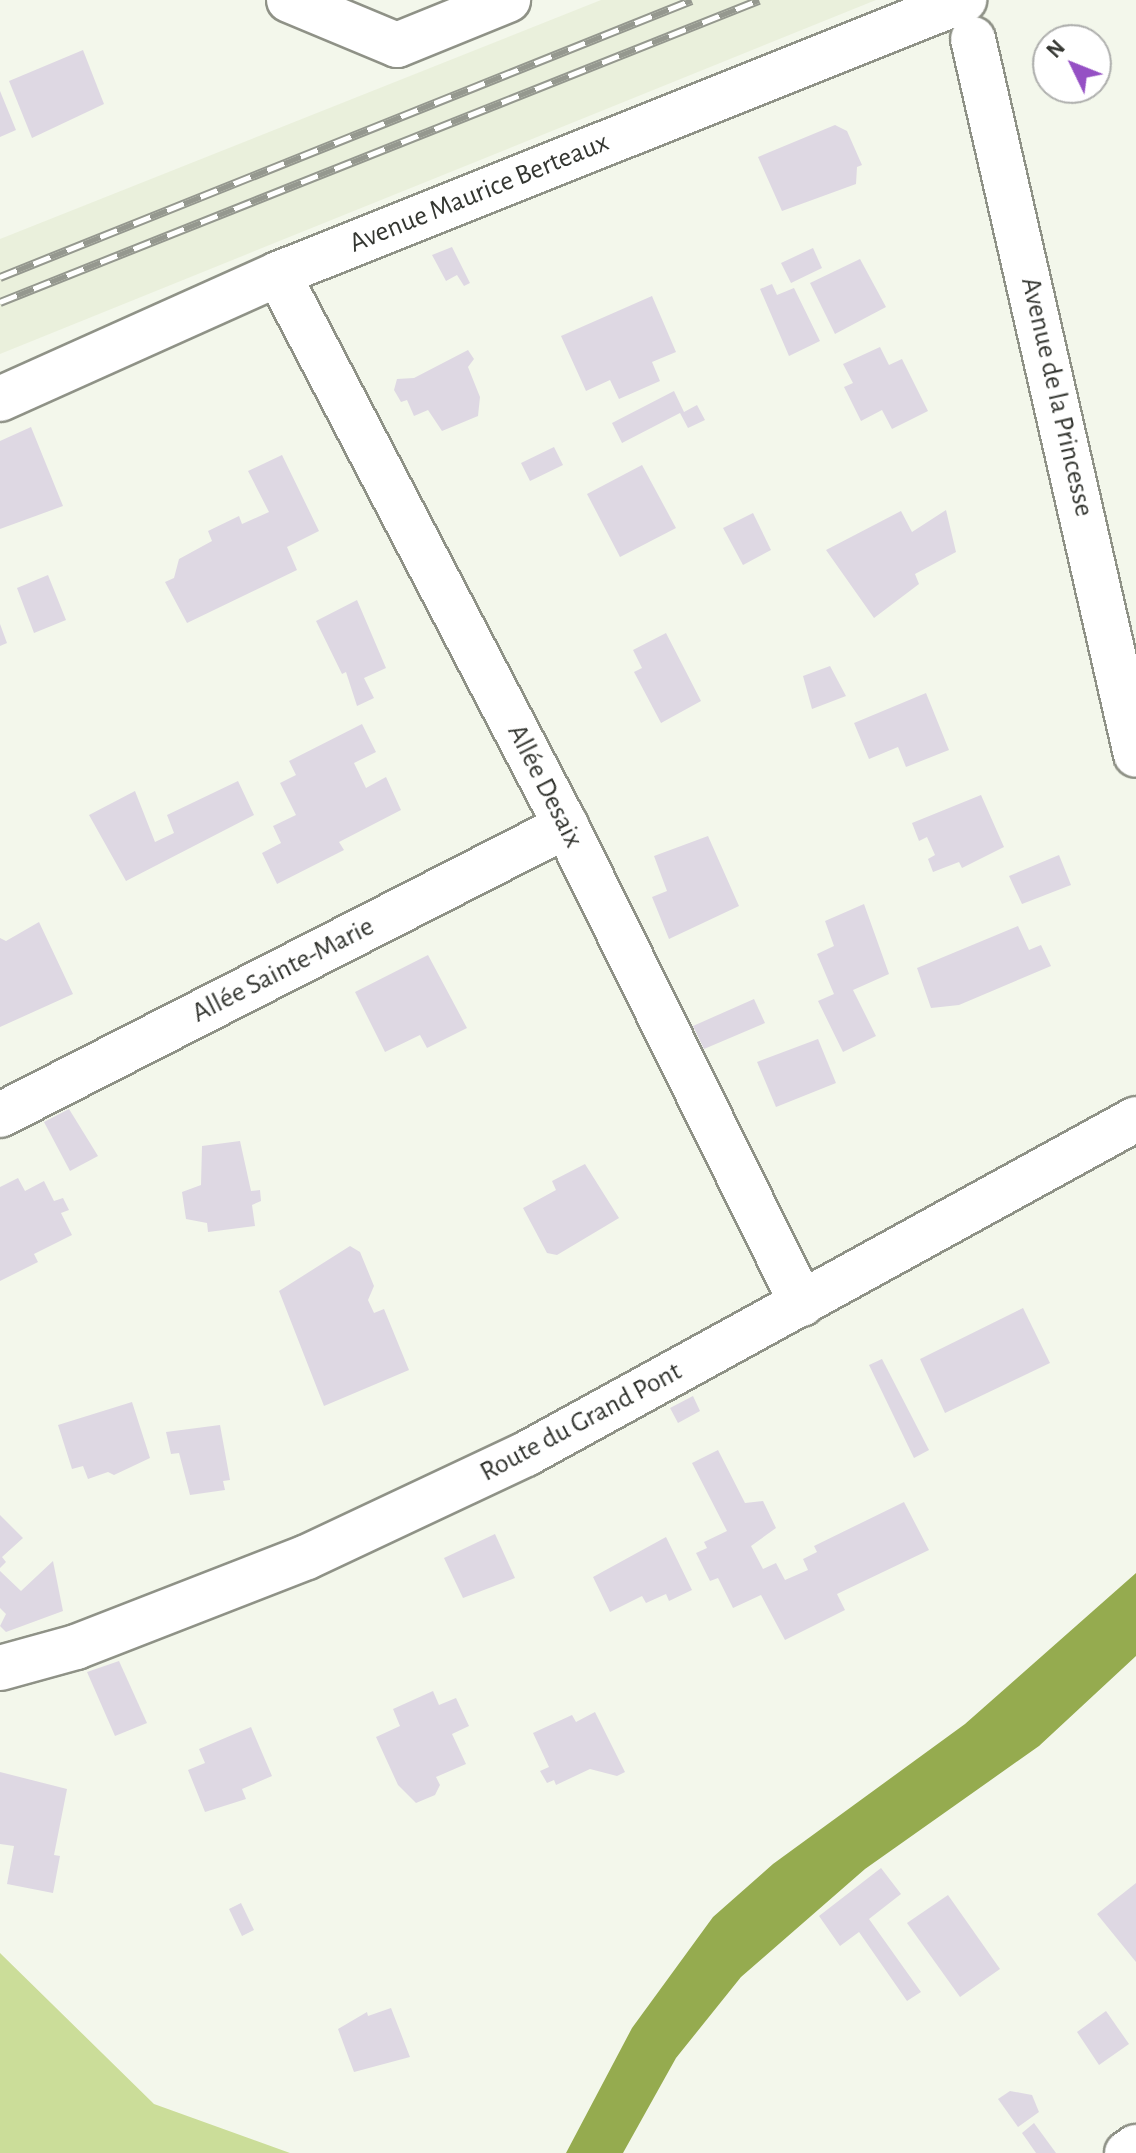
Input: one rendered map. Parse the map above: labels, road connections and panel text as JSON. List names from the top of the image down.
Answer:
{
  "streets": {
    "street": [
      "Avenue Maurice Berteaux",
      "Avenue de la Princesse",
      "Allée Desaix",
      "Allée Sainte-Marie",
      "Route du Grand Pont"
    ]
  },
  "crossings": [
    ["Avenue Maurice Berteaux", "Avenue de la Princesse"],
    ["Avenue Maurice Berteaux", "Allée Desaix"],
    ["Allée Desaix", "Allée Sainte-Marie"],
    ["Allée Desaix", "Route du Grand Pont"]
  ],
  "north": "top left"
}
